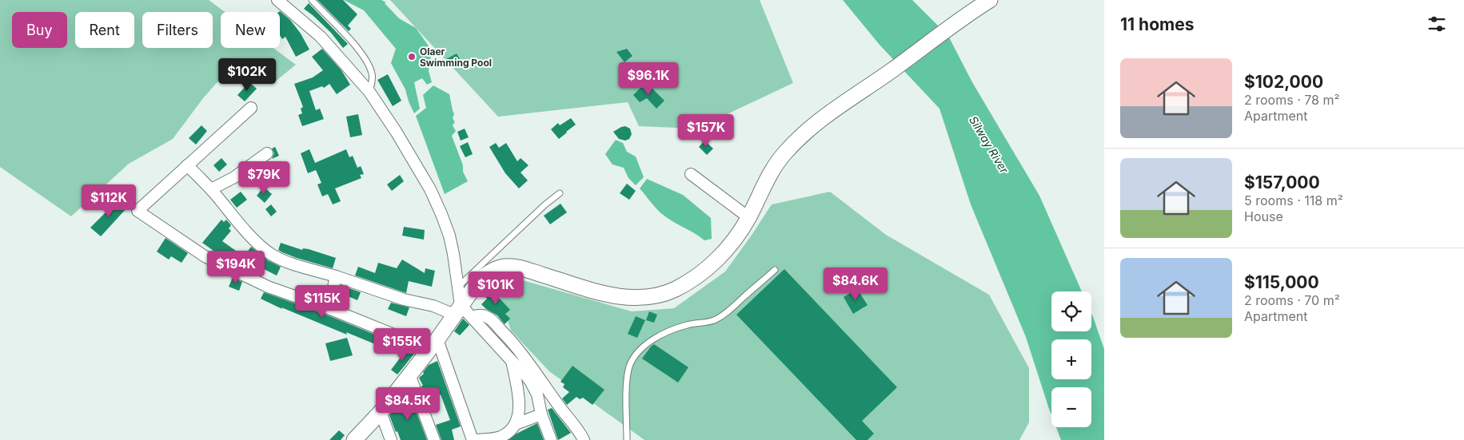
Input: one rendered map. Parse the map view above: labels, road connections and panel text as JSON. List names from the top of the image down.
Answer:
{
  "water": ["Silway River"],
  "places": ["Olaer Swimming Pool"],
  "page": {
    "heading": "11 homes",
    "chip": [
      "Buy",
      "Rent",
      "Filters",
      "New"
    ],
    "list": [
      {
        "name": "$102,000",
        "note": "2 rooms · 78 m² · Apartment"
      },
      {
        "name": "$157,000",
        "note": "5 rooms · 118 m² · House"
      },
      {
        "name": "$115,000",
        "note": "2 rooms · 70 m² · Apartment"
      }
    ],
    "price": [
      "$102K",
      "$96.1K",
      "$157K",
      "$79K",
      "$112K",
      "$194K",
      "$84.6K",
      "$101K",
      "$115K",
      "$155K",
      "$84.5K"
    ],
    "map_buttons": ["+", "−"]
  }
}
